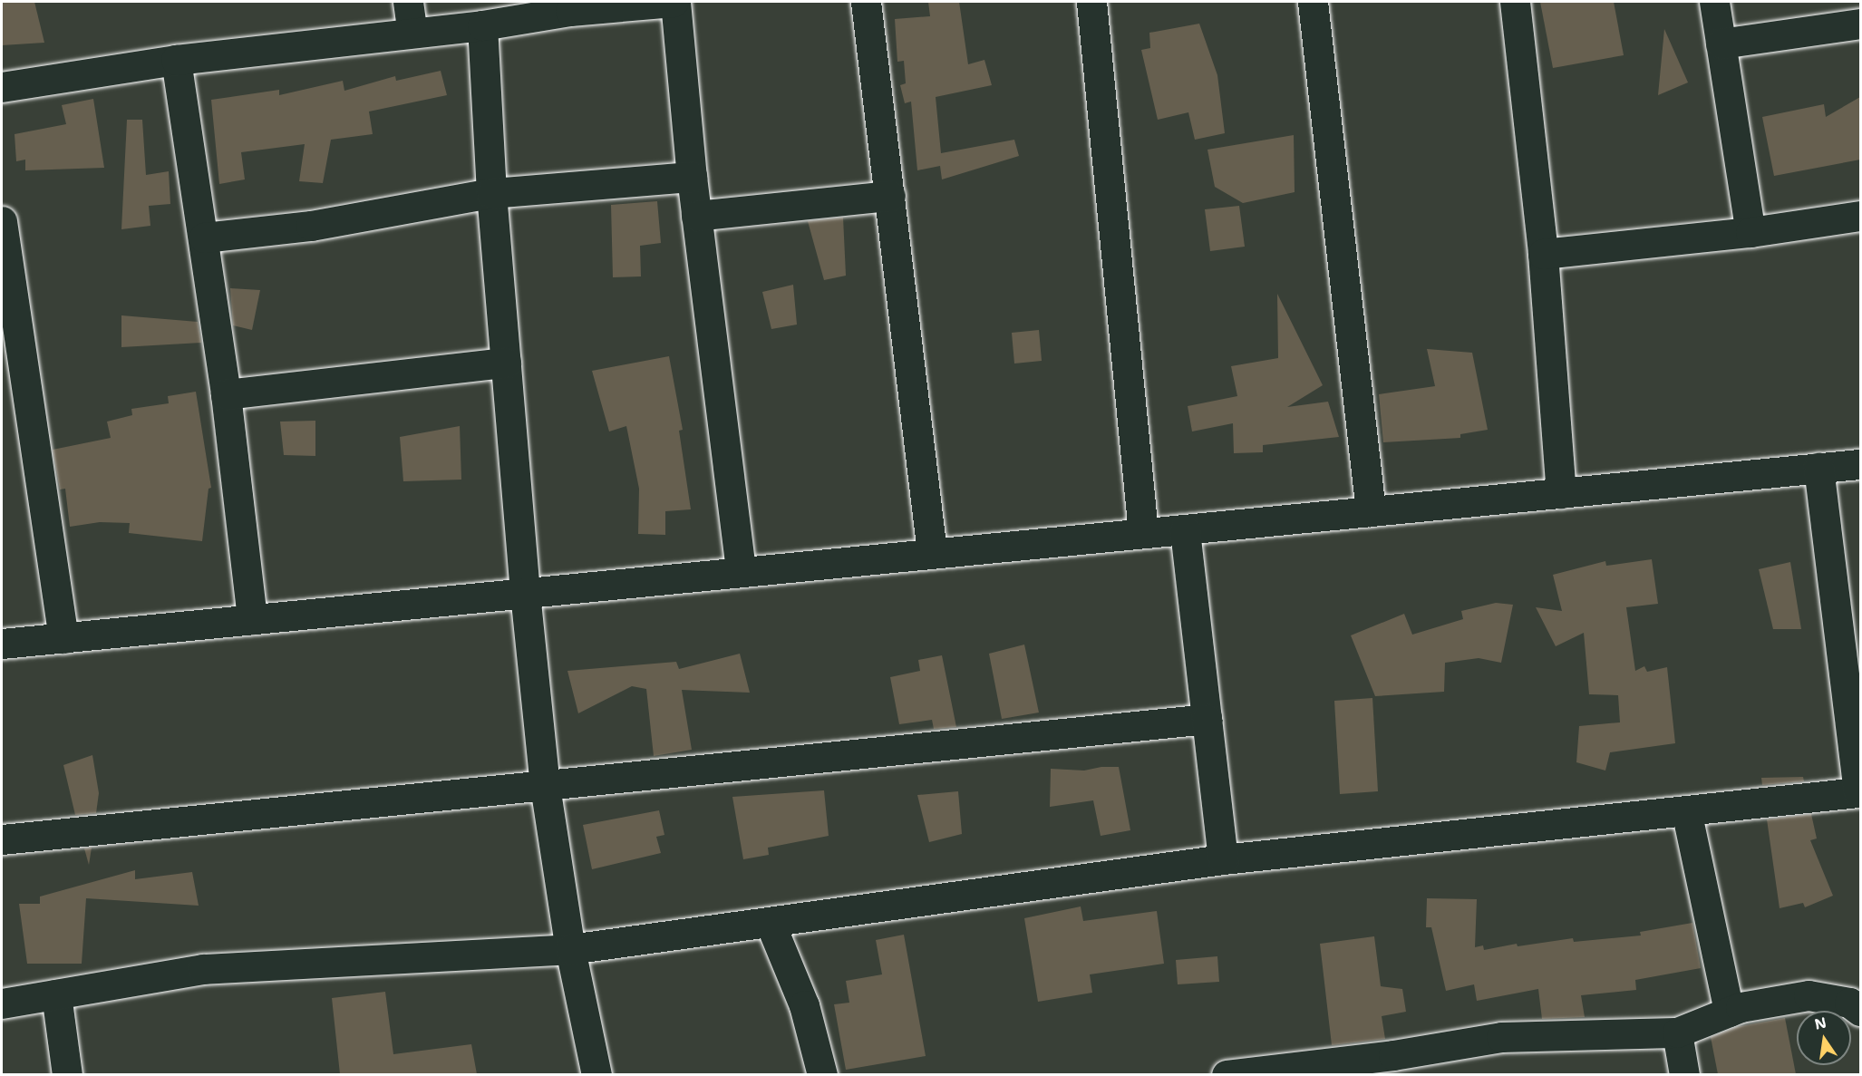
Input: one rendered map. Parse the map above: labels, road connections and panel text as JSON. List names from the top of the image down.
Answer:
{
  "north": "top"
}
